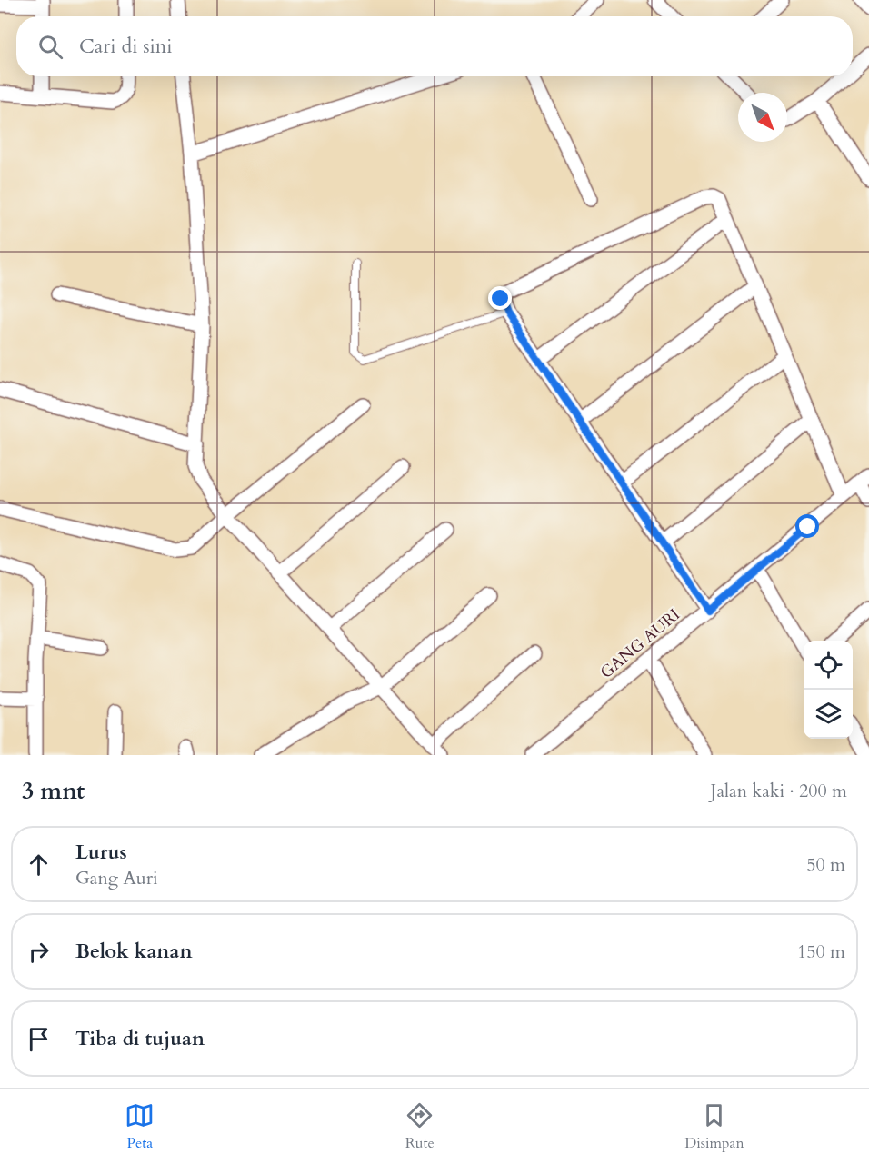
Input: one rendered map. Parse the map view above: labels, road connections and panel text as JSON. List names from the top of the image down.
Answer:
{
  "streets": {
    "street": ["GANG AURI"]
  },
  "north": "bottom right",
  "page": {
    "search": "Cari di sini",
    "heading": ["3 mnt", "Jalan kaki · 200 m"],
    "list": [
      ["Lurus", "Gang Auri", "50 m"],
      ["Belok kanan", "150 m"],
      "Tiba di tujuan"
    ],
    "nav": ["Peta", "Rute", "Disimpan"]
  }
}
